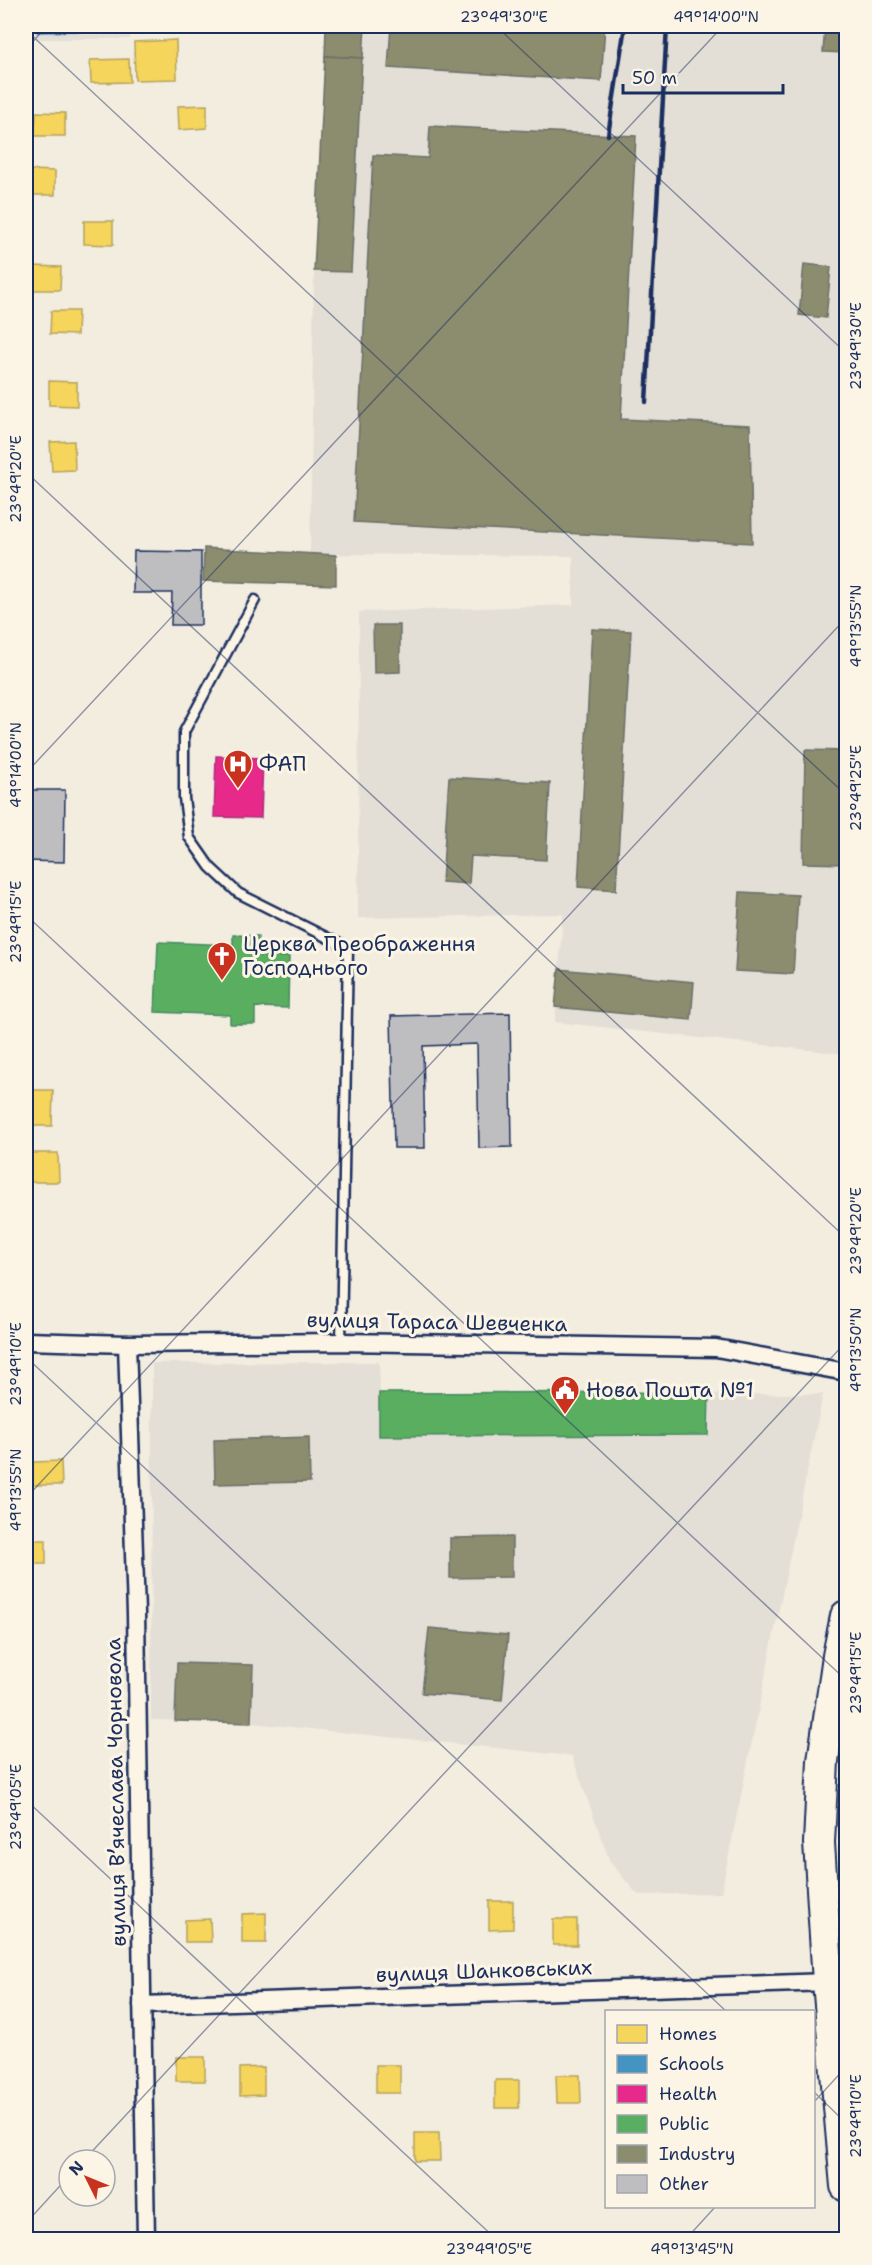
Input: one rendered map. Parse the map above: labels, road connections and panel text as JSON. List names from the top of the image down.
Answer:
{
  "streets": {
    "street": ["вулиця Тараса Шевченка", "вулиця Вʼячеслава Чорновола", "вулиця Шанковських"]
  },
  "crossings": [
    ["вулиця Тараса Шевченка", "вулиця Вʼячеслава Чорновола"],
    ["вулиця Вʼячеслава Чорновола", "вулиця Шанковських"]
  ],
  "places": {
    "hospital": ["ФАП"],
    "church": ["Церква Преображення Господнього"],
    "public building": ["Нова Пошта №1"]
  },
  "legend": [
    "Homes",
    "Schools",
    "Health",
    "Public",
    "Industry",
    "Other"
  ],
  "scale_bar": "50 m",
  "north": "top left",
  "coordinates": [
    "23°49'30\"E",
    "49°14'00\"N",
    "23°49'20\"E",
    "49°13'55\"N",
    "23°49'25\"E",
    "23°49'15\"E",
    "49°13'50\"N",
    "23°49'10\"E",
    "23°49'05\"E",
    "49°13'45\"N"
  ]
}
